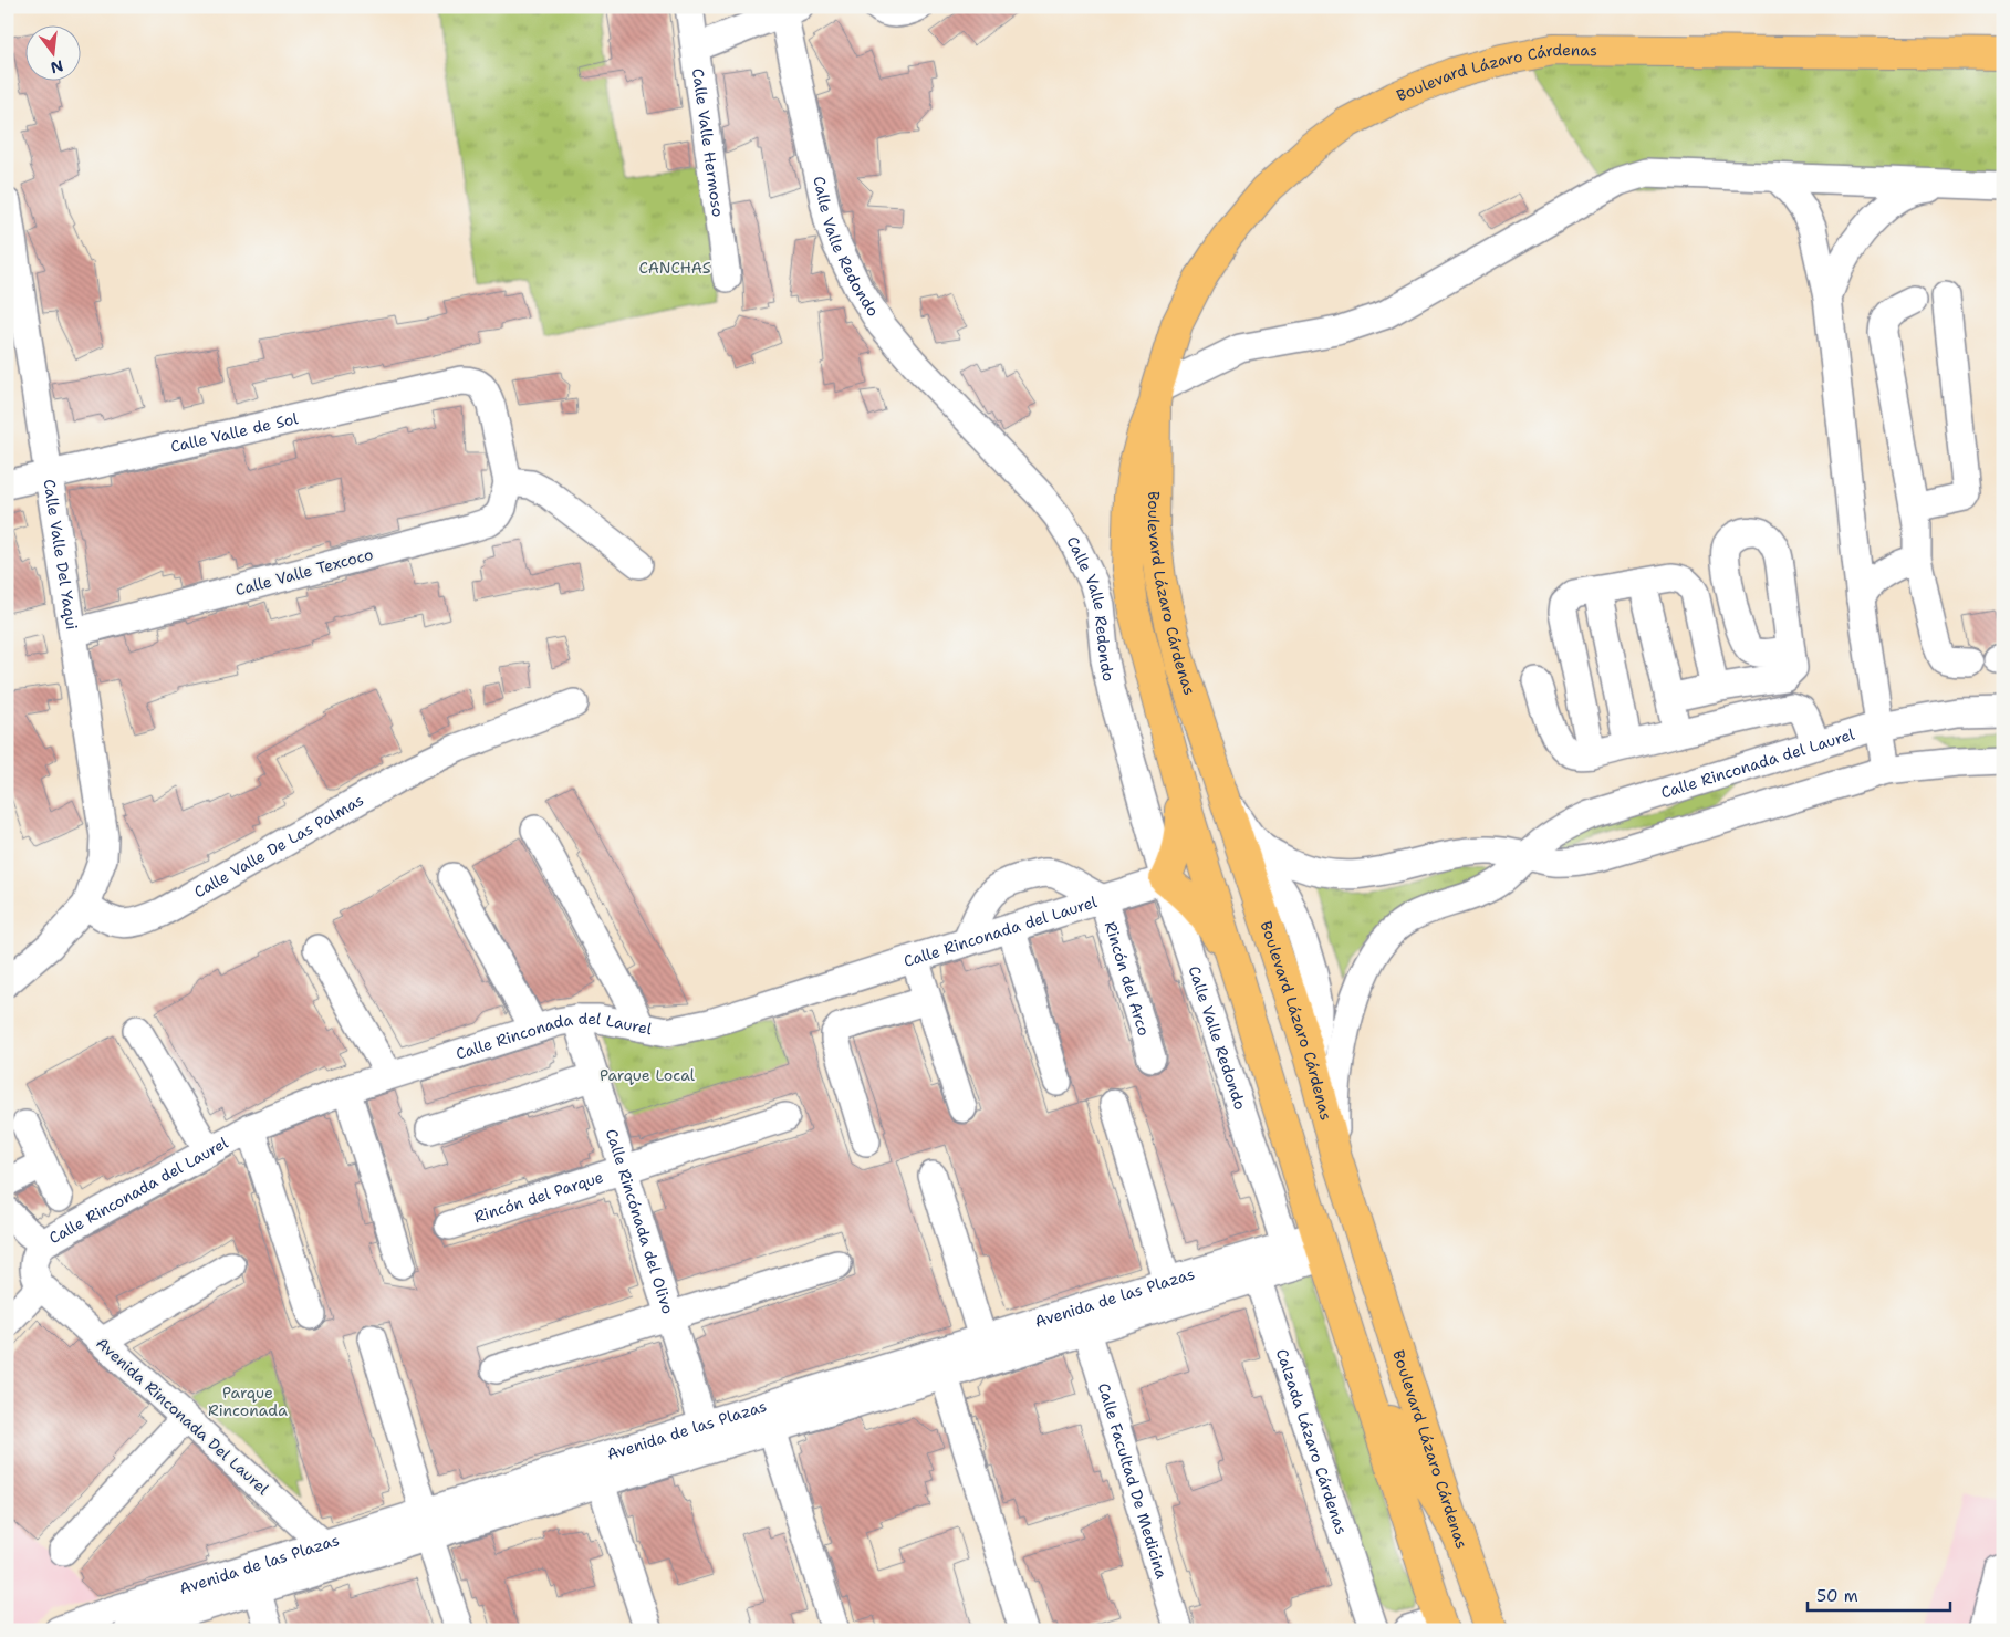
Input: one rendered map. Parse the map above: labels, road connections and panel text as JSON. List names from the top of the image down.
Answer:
{
  "streets": {
    "main road": ["Boulevard Lázaro Cárdenas"],
    "street": [
      "Calle Valle Hermoso",
      "Calle Valle Redondo",
      "Calle Valle de Sol",
      "Calle Valle Del Yaqui",
      "Calle Valle Texcoco",
      "Calle Rinconada del Laurel",
      "Calle Valle De Las Palmas",
      "Rincón del Arco",
      "Rincón del Parque",
      "Calle Rincónada del Olivo",
      "Avenida de las Plazas",
      "Avenida Rinconada Del Laurel",
      "Calzada Lázaro Cárdenas",
      "Calle Facultad De Medicina"
    ]
  },
  "crossings": [
    ["Boulevard Lázaro Cárdenas", "Calle Rinconada del Laurel"],
    ["Boulevard Lázaro Cárdenas", "Avenida de las Plazas"],
    ["Calle Valle Redondo", "Calle Rinconada del Laurel"],
    ["Calle Valle Redondo", "Avenida de las Plazas"],
    ["Calle Valle de Sol", "Calle Valle Del Yaqui"],
    ["Calle Valle de Sol", "Calle Valle Texcoco"],
    ["Calle Valle Del Yaqui", "Calle Valle Texcoco"],
    ["Calle Valle Del Yaqui", "Calle Valle De Las Palmas"],
    ["Calle Rinconada del Laurel", "Rincón del Arco"],
    ["Calle Rinconada del Laurel", "Calle Rincónada del Olivo"],
    ["Calle Rinconada del Laurel", "Avenida Rinconada Del Laurel"],
    ["Rincón del Parque", "Calle Rincónada del Olivo"],
    ["Calle Rincónada del Olivo", "Avenida de las Plazas"],
    ["Avenida de las Plazas", "Avenida Rinconada Del Laurel"],
    ["Avenida de las Plazas", "Calzada Lázaro Cárdenas"],
    ["Avenida de las Plazas", "Calle Facultad De Medicina"]
  ],
  "parks": ["CANCHAS", "Parque Local", "Parque Rinconada"],
  "scale_bar": "50 m",
  "north": "bottom"
}
